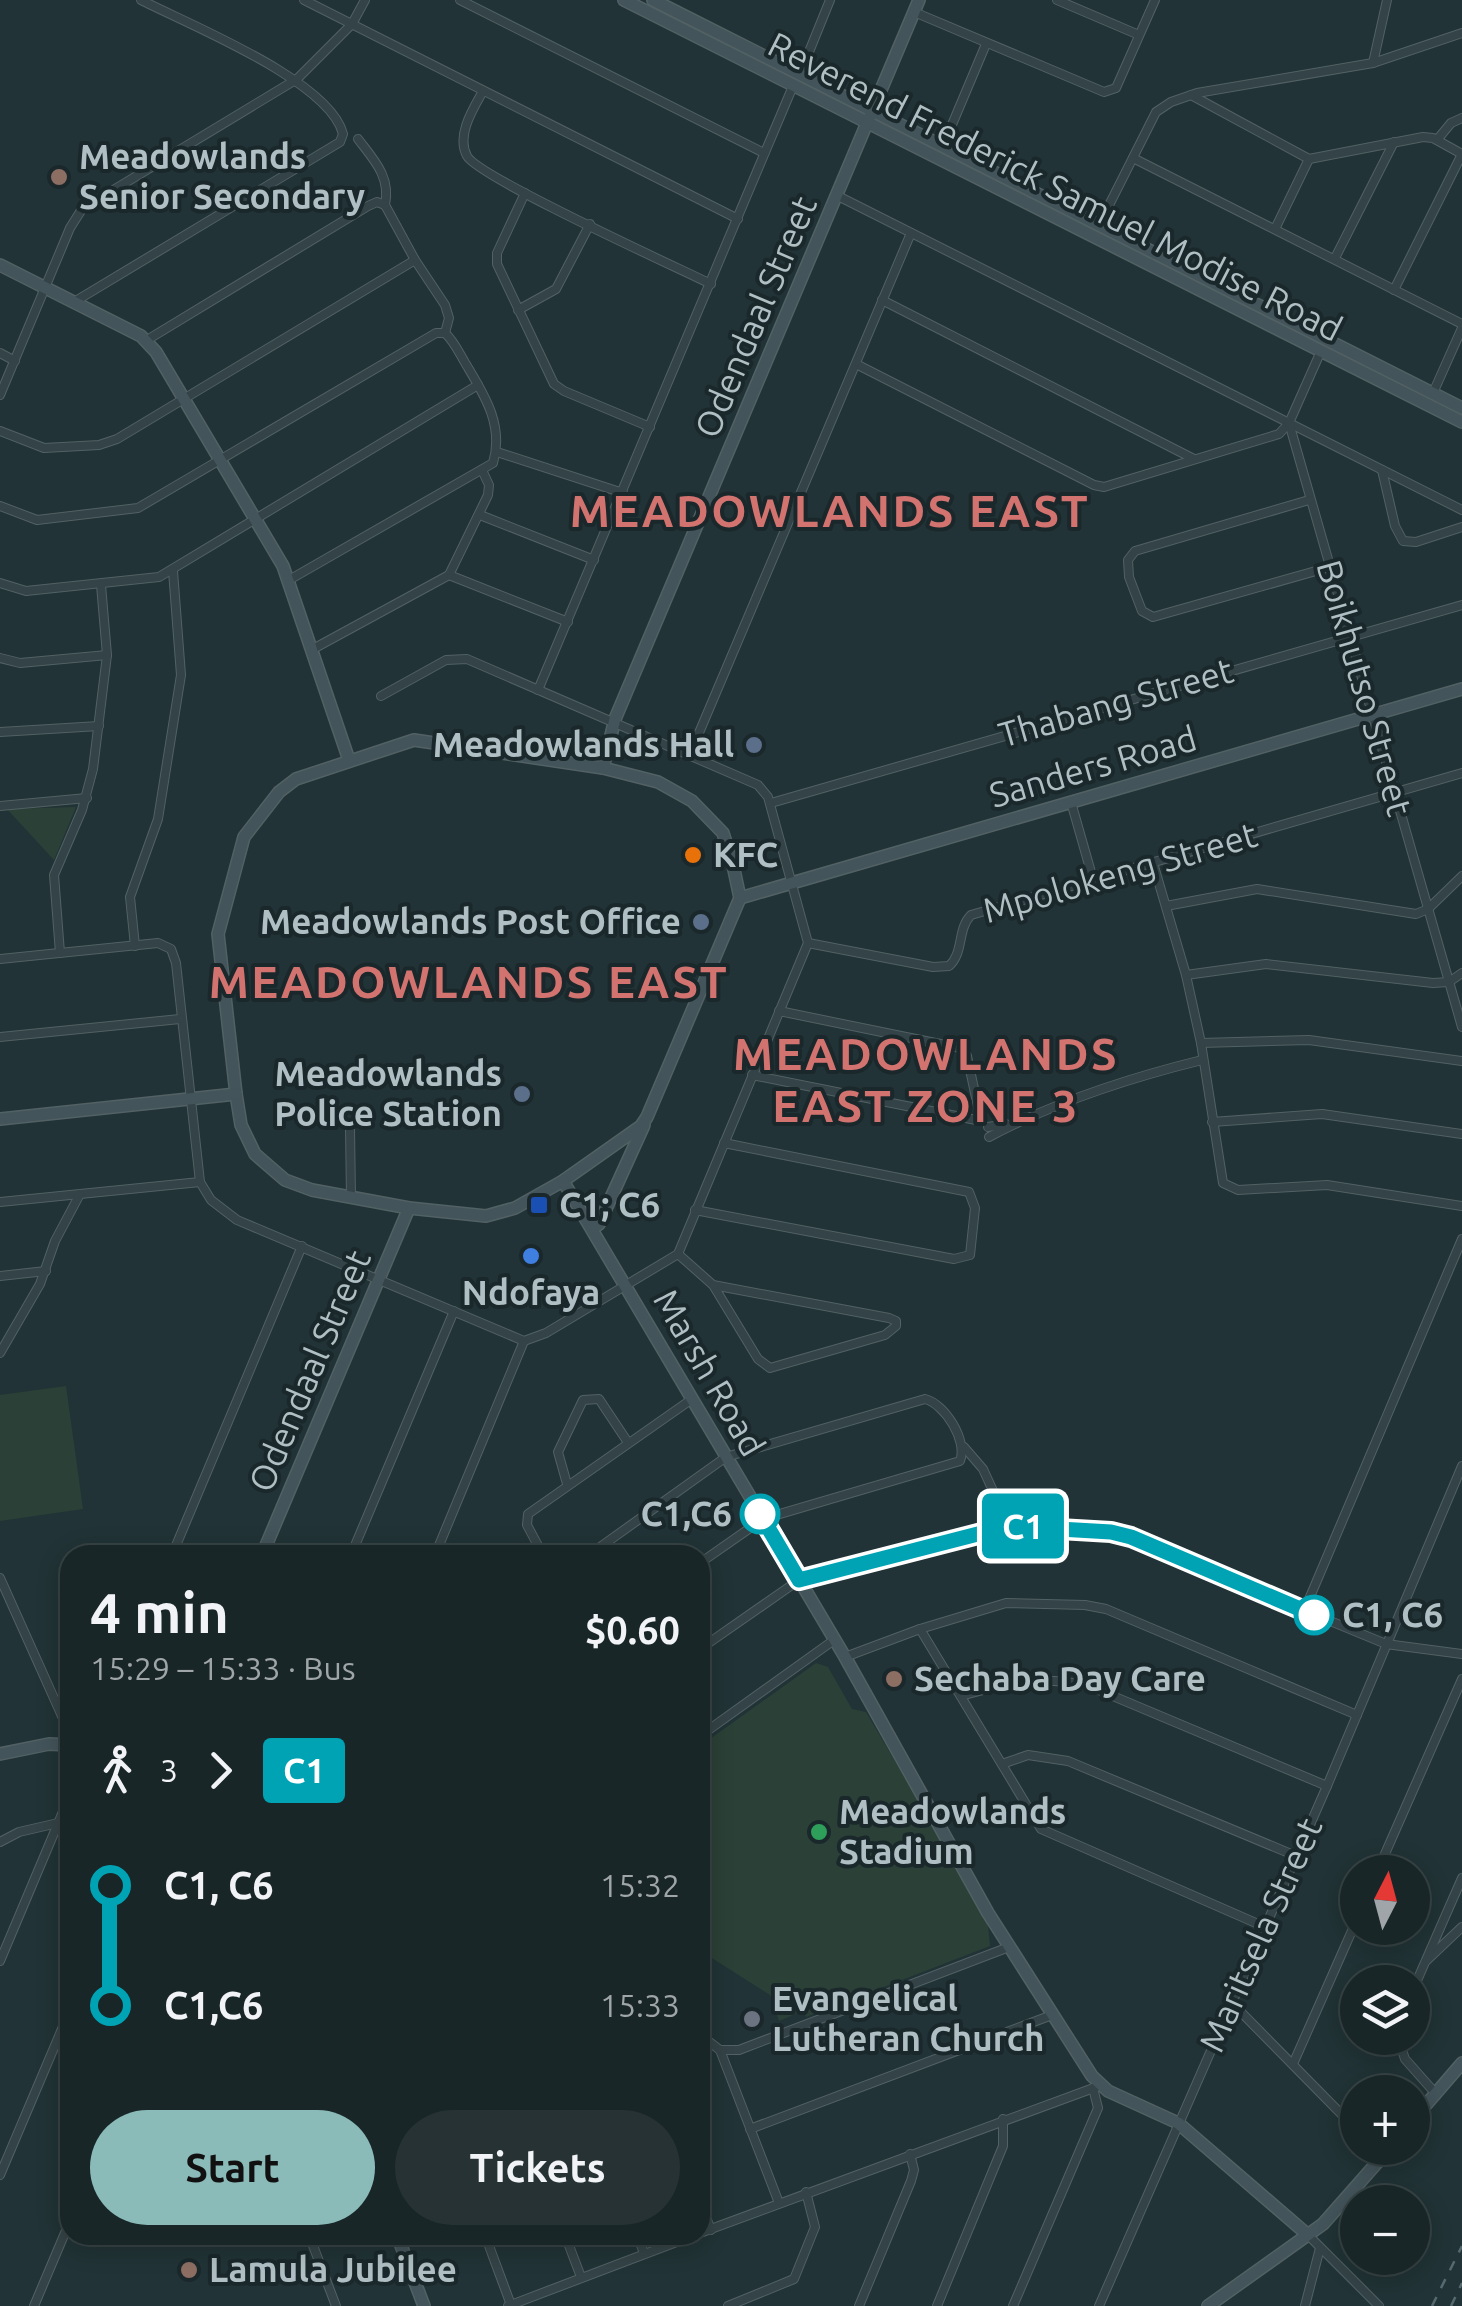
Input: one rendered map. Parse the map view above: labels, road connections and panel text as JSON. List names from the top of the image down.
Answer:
{
  "streets": {
    "street": [
      "Reverend Frederick Samuel Modise Road",
      "Odendaal Street",
      "Boikhutso Street",
      "Thabang Street",
      "Sanders Road",
      "Mpolokeng Street",
      "Marsh Road",
      "Maritsela Street"
    ]
  },
  "crossings": [
    ["Reverend Frederick Samuel Modise Road", "Odendaal Street"],
    ["Boikhutso Street", "Thabang Street"],
    ["Boikhutso Street", "Sanders Road"],
    ["Boikhutso Street", "Mpolokeng Street"]
  ],
  "districts": ["MEADOWLANDS EAST", "MEADOWLANDS EAST", "MEADOWLANDS EAST ZONE 3"],
  "places": {
    "other": [
      "Meadowlands Senior Secondary",
      "Meadowlands Hall",
      "KFC",
      "Meadowlands Post Office",
      "Meadowlands Police Station",
      "Ndofaya",
      "C1,C6",
      "C1, C6",
      "Sechaba Day Care",
      "Meadowlands Stadium",
      "Evangelical Lutheran Church",
      "Lamula Jubilee"
    ],
    "transit": ["C1; C6"]
  },
  "lines": ["bus line C1"],
  "north": "top",
  "page": {
    "on_map": "C1",
    "heading": ["4 min", "15:29 – 15:33 · Bus", "$0.60"],
    "legs": ["3", "C1"],
    "list": [
      {
        "name": "C1, C6",
        "value": "15:32"
      },
      {
        "name": "C1,C6",
        "value": "15:33"
      }
    ],
    "map_buttons": ["+", "−"],
    "buttons": ["Start", "Tickets"]
  }
}
